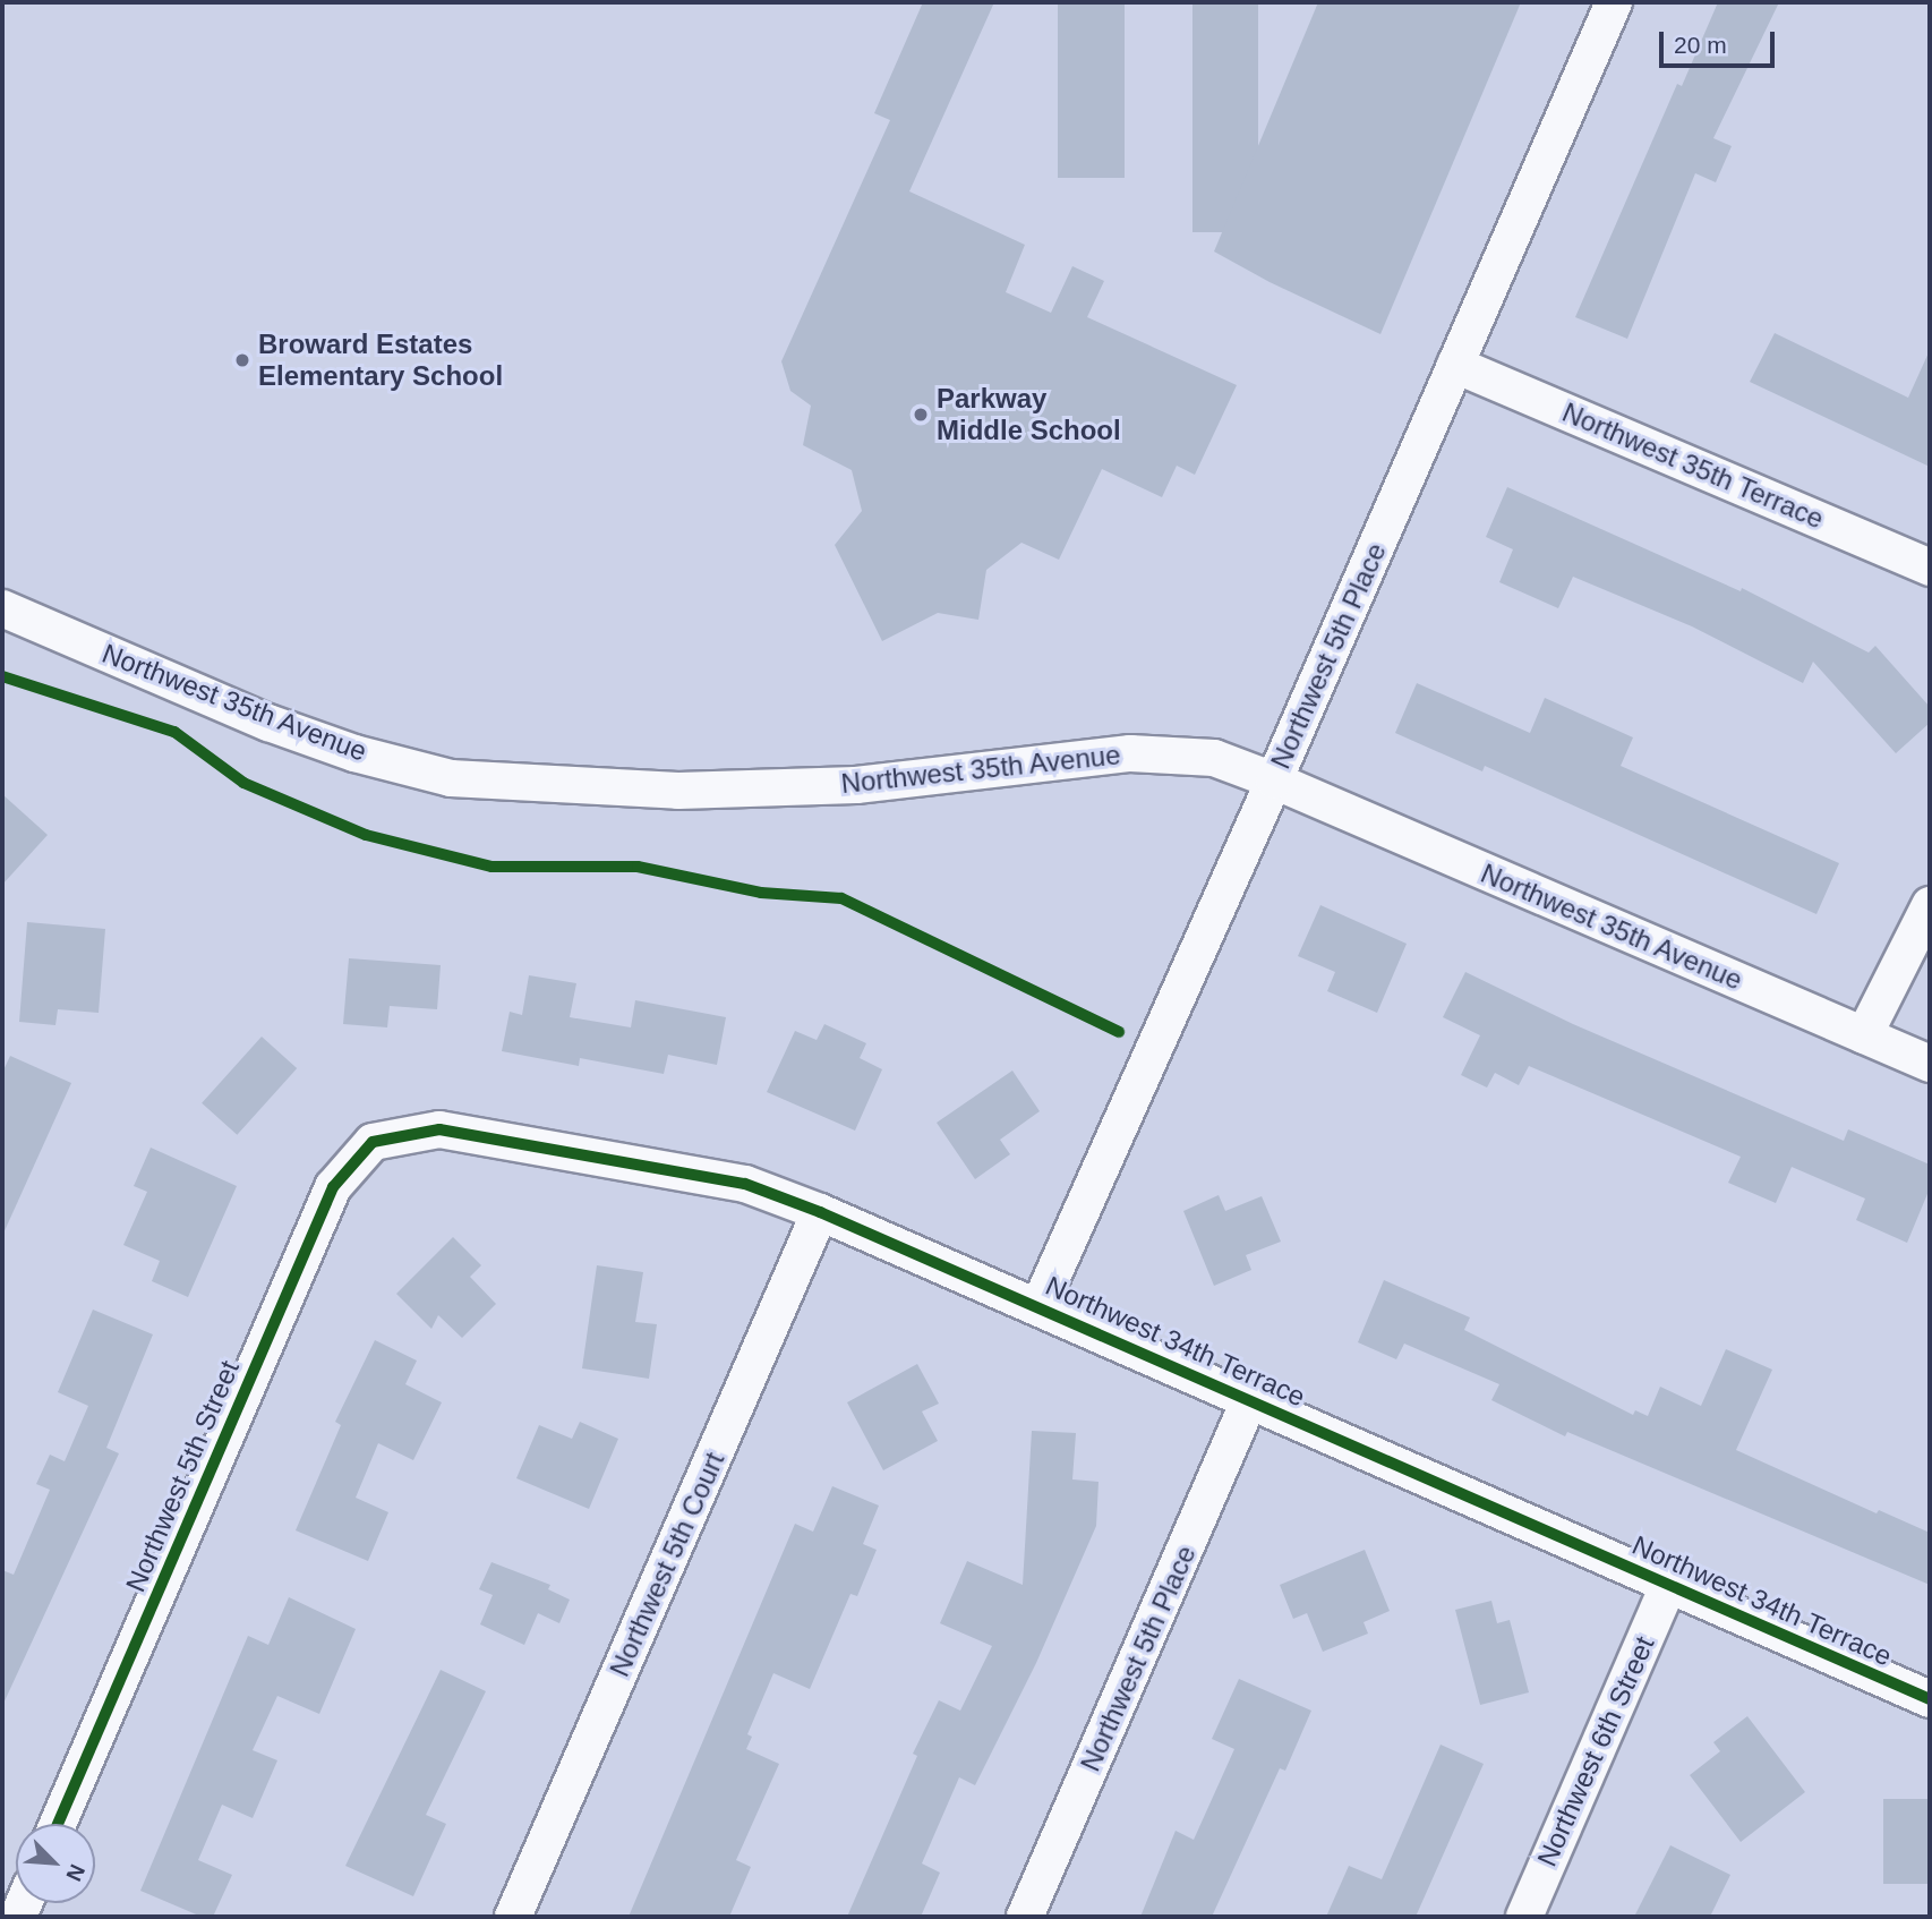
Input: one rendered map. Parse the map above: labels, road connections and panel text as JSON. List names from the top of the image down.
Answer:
{
  "streets": {
    "street": [
      "Northwest 35th Terrace",
      "Northwest 5th Place",
      "Northwest 35th Avenue",
      "Northwest 34th Terrace",
      "Northwest 5th Street",
      "Northwest 5th Court",
      "Northwest 6th Street"
    ]
  },
  "crossings": [
    ["Northwest 35th Terrace", "Northwest 5th Place"],
    ["Northwest 5th Place", "Northwest 35th Avenue"],
    ["Northwest 5th Place", "Northwest 34th Terrace"],
    ["Northwest 34th Terrace", "Northwest 5th Street"],
    ["Northwest 34th Terrace", "Northwest 5th Court"],
    ["Northwest 34th Terrace", "Northwest 6th Street"]
  ],
  "places": ["Broward Estates Elementary School", "Parkway Middle School"],
  "scale_bar": "20 m",
  "north": "bottom right"
}
